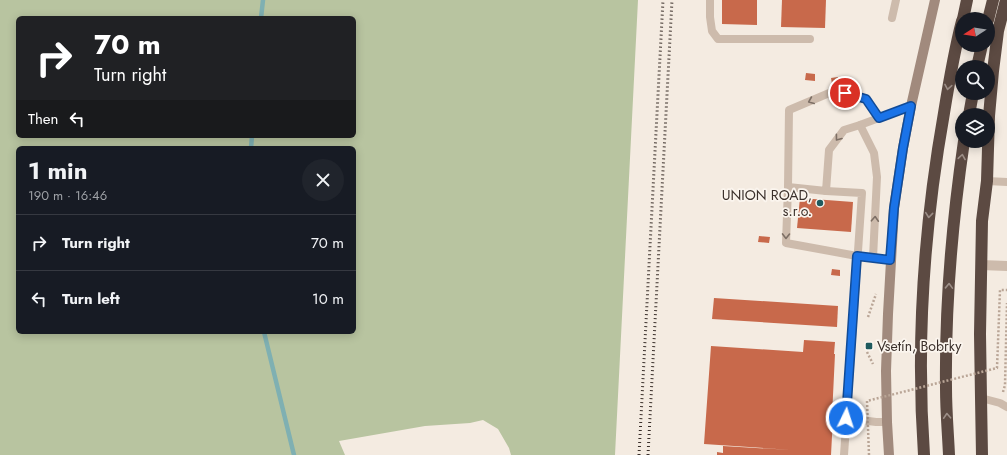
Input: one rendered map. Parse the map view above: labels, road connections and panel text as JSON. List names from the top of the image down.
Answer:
{
  "places": {
    "other": ["UNION ROAD, s.r.o."],
    "transit": ["Vsetín, Bobrky"]
  },
  "north": "left",
  "page": {
    "turn": ["70 m", "Turn right"],
    "then": "Then",
    "heading": ["1 min", "190 m · 16:46"],
    "list": [
      {
        "name": "Turn right",
        "value": "70 m"
      },
      {
        "name": "Turn left",
        "value": "10 m"
      }
    ]
  }
}
